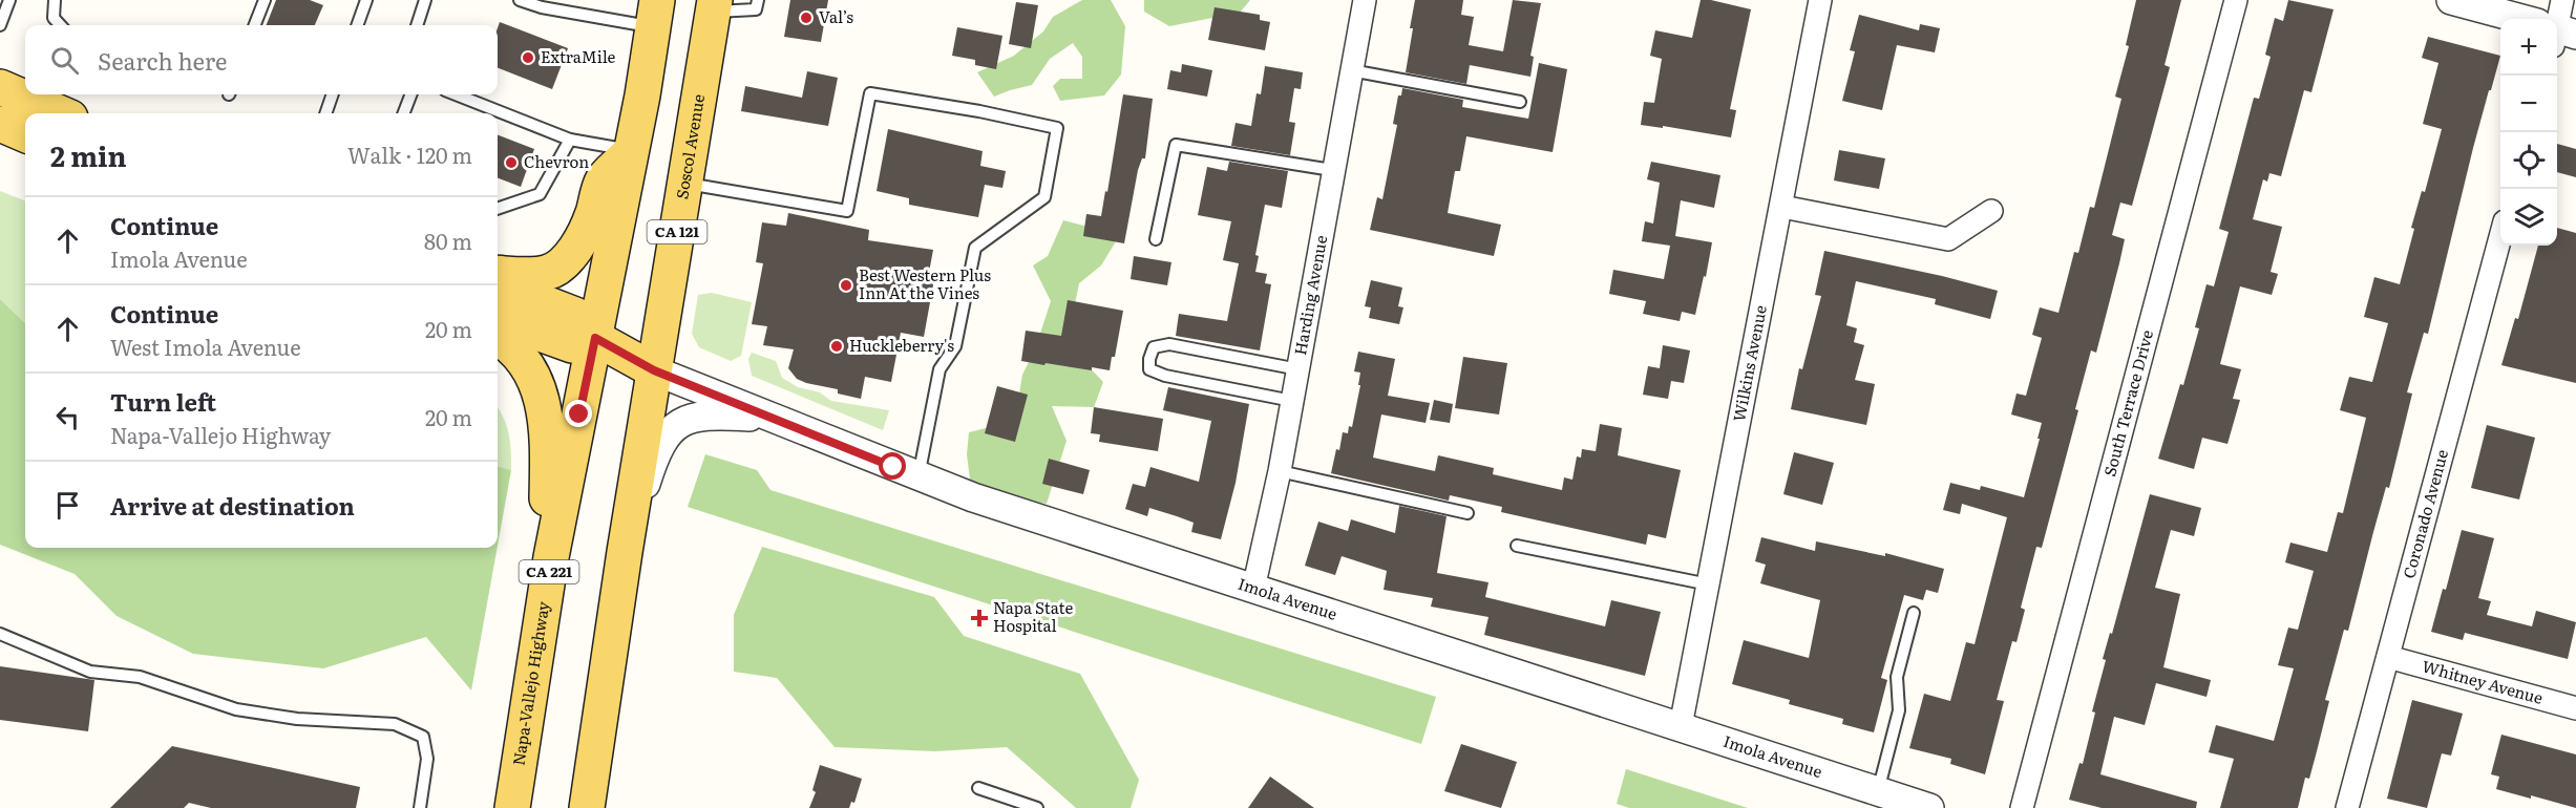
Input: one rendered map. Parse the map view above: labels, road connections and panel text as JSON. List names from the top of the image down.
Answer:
{
  "streets": {
    "main road": [
      "Soscol Avenue",
      "CA 121",
      "CA 221",
      "Napa-Vallejo Highway"
    ],
    "street": [
      "Harding Avenue",
      "Wilkins Avenue",
      "South Terrace Drive",
      "Coronado Avenue",
      "Imola Avenue",
      "Whitney Avenue"
    ]
  },
  "crossings": [
    ["Soscol Avenue", "Imola Avenue"],
    ["Harding Avenue", "Imola Avenue"],
    ["Wilkins Avenue", "Imola Avenue"],
    ["Coronado Avenue", "Whitney Avenue"],
    ["CA 221", "Napa-Vallejo Highway"]
  ],
  "places": {
    "other": [
      "Val’s",
      "ExtraMile",
      "Chevron",
      "Best Western Plus Inn At the Vines",
      "Huckleberry's"
    ],
    "health": ["Napa State Hospital"]
  },
  "page": {
    "map_buttons": ["+", "−"],
    "search": "Search here",
    "heading": ["2 min", "Walk · 120 m"],
    "list": [
      ["Continue", "Imola Avenue", "80 m"],
      ["Continue", "West Imola Avenue", "20 m"],
      ["Turn left", "Napa-Vallejo Highway", "20 m"],
      "Arrive at destination"
    ]
  }
}
